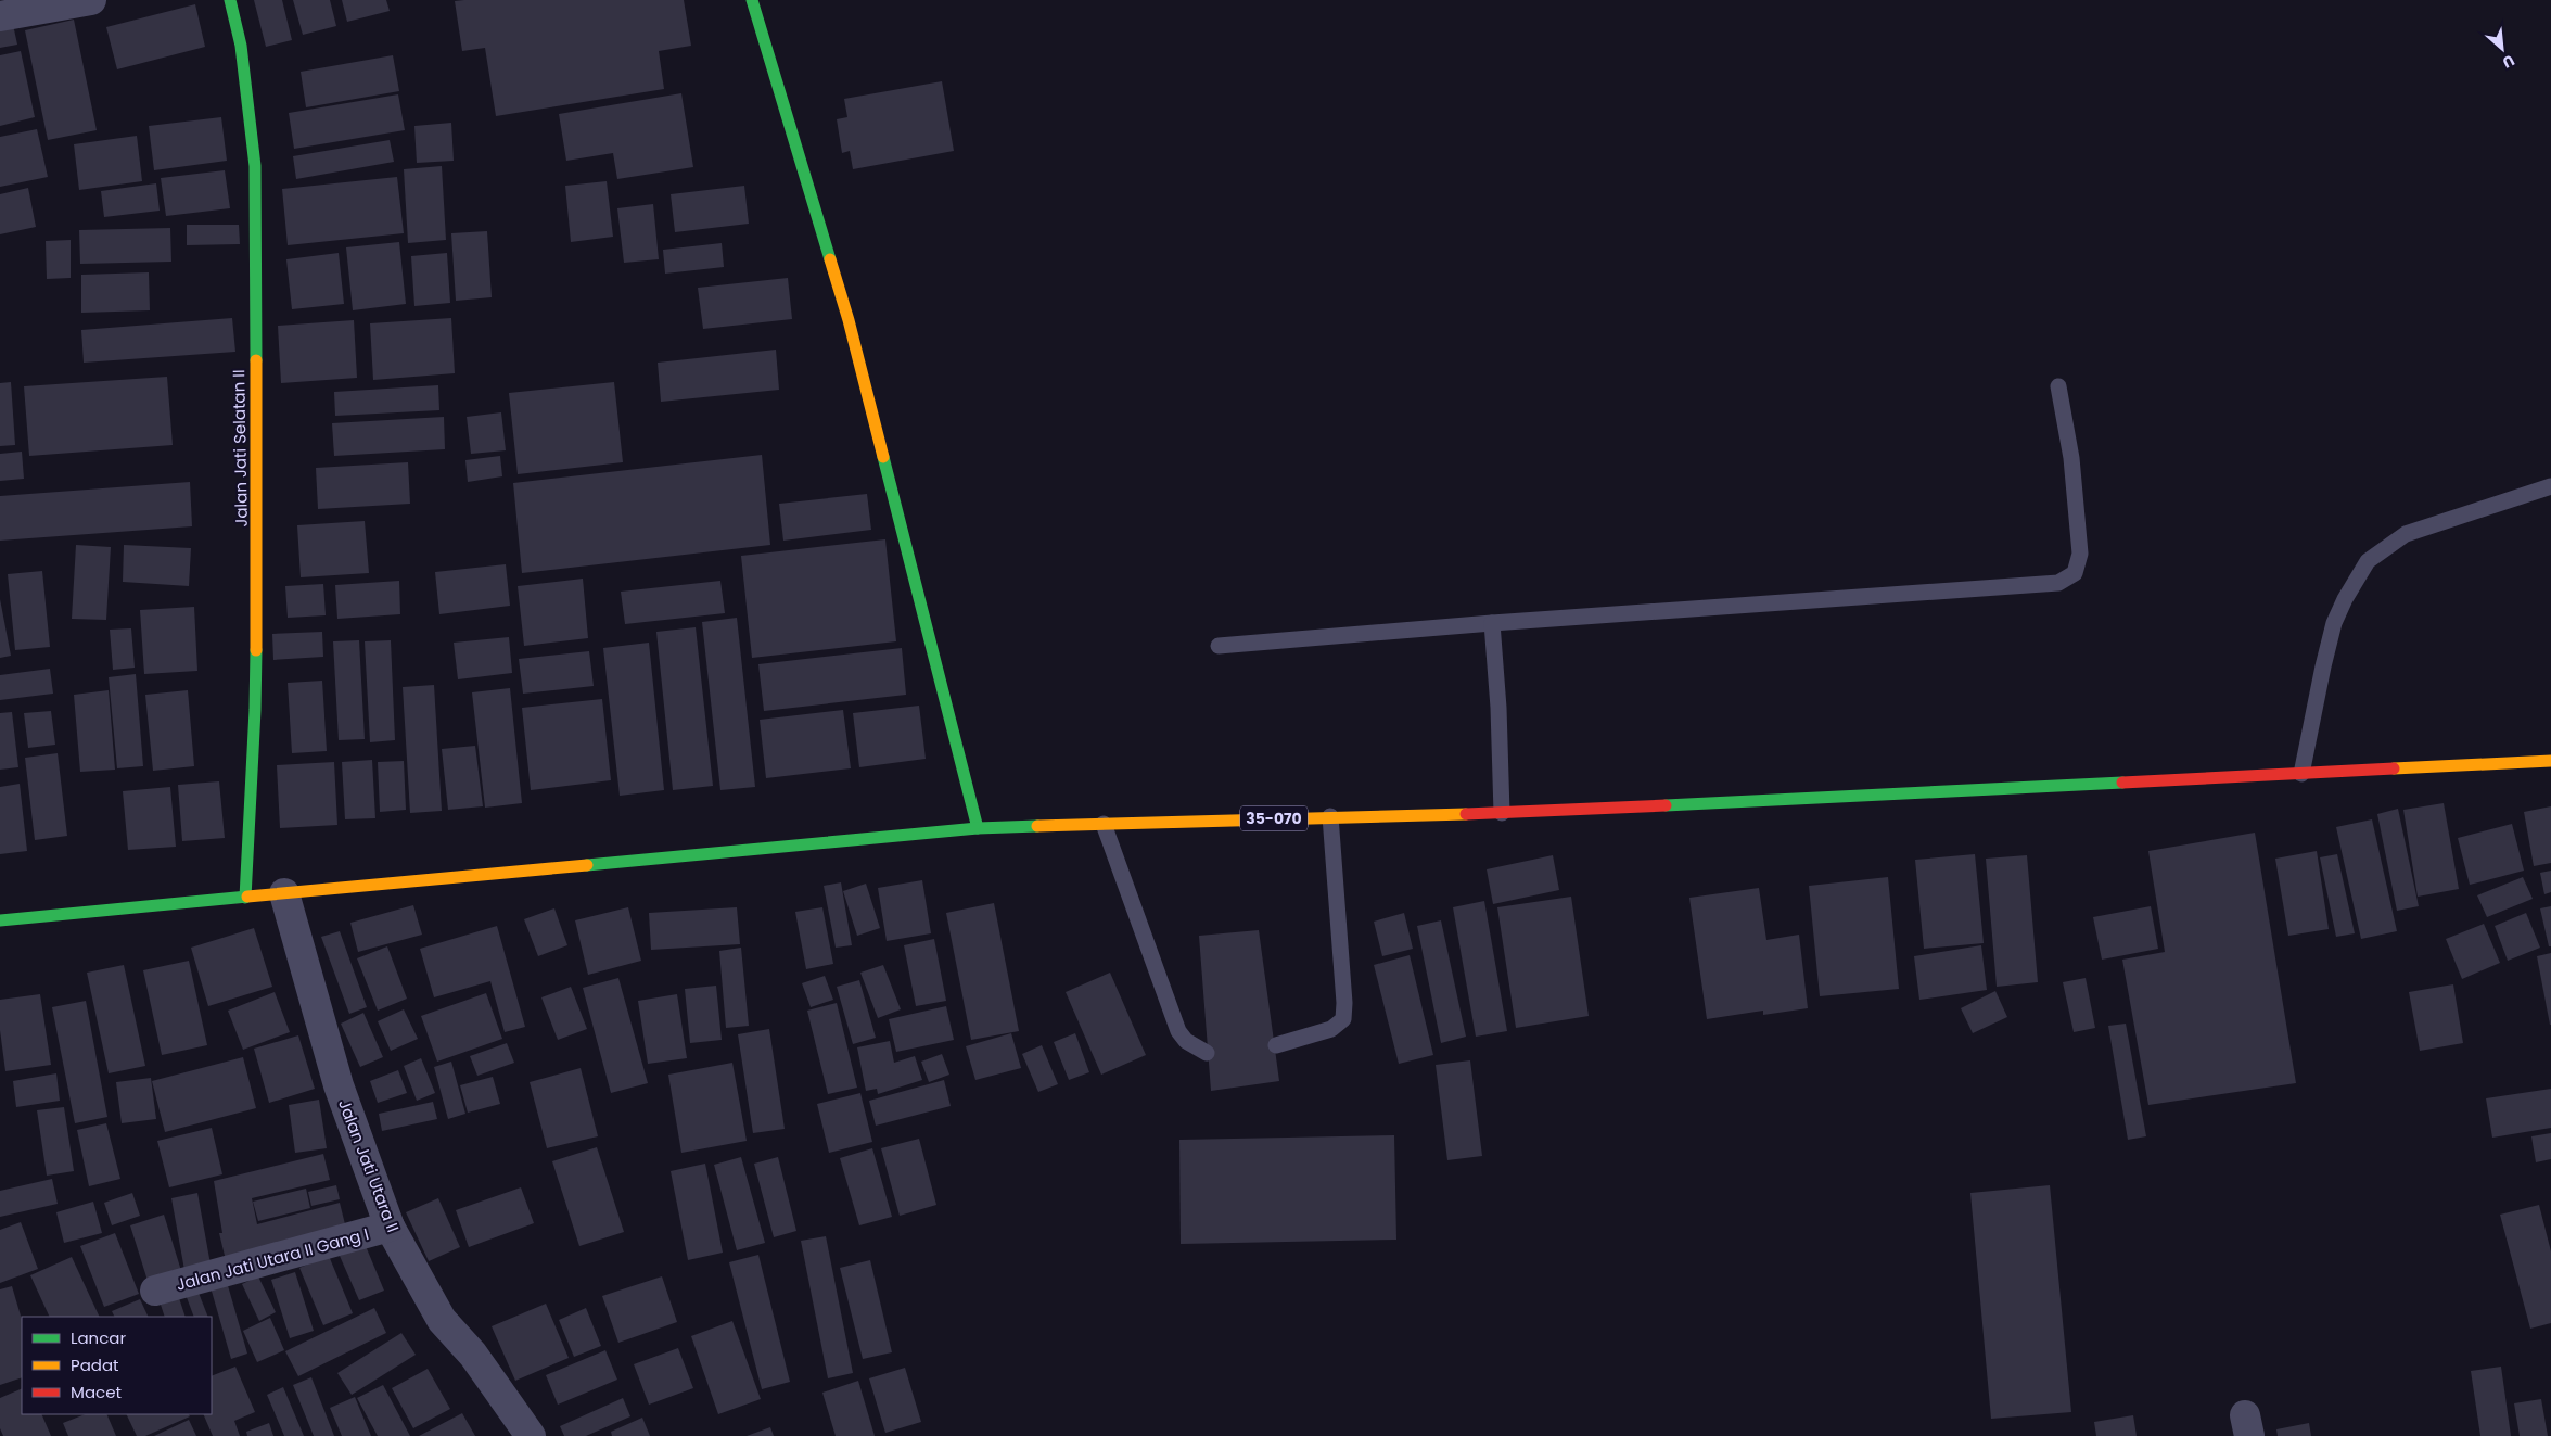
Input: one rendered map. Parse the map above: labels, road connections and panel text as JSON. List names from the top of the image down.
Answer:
{
  "streets": {
    "main road": ["Jalan Jati Selatan II", "35-070"],
    "street": ["Jalan Jati Utara II", "Jalan Jati Utara II Gang I"]
  },
  "crossings": [
    ["Jalan Jati Selatan II", "35-070"],
    ["35-070", "Jalan Jati Utara II"],
    ["Jalan Jati Utara II", "Jalan Jati Utara II Gang I"]
  ],
  "legend": ["Lancar", "Padat", "Macet"],
  "north": "bottom right"
}
